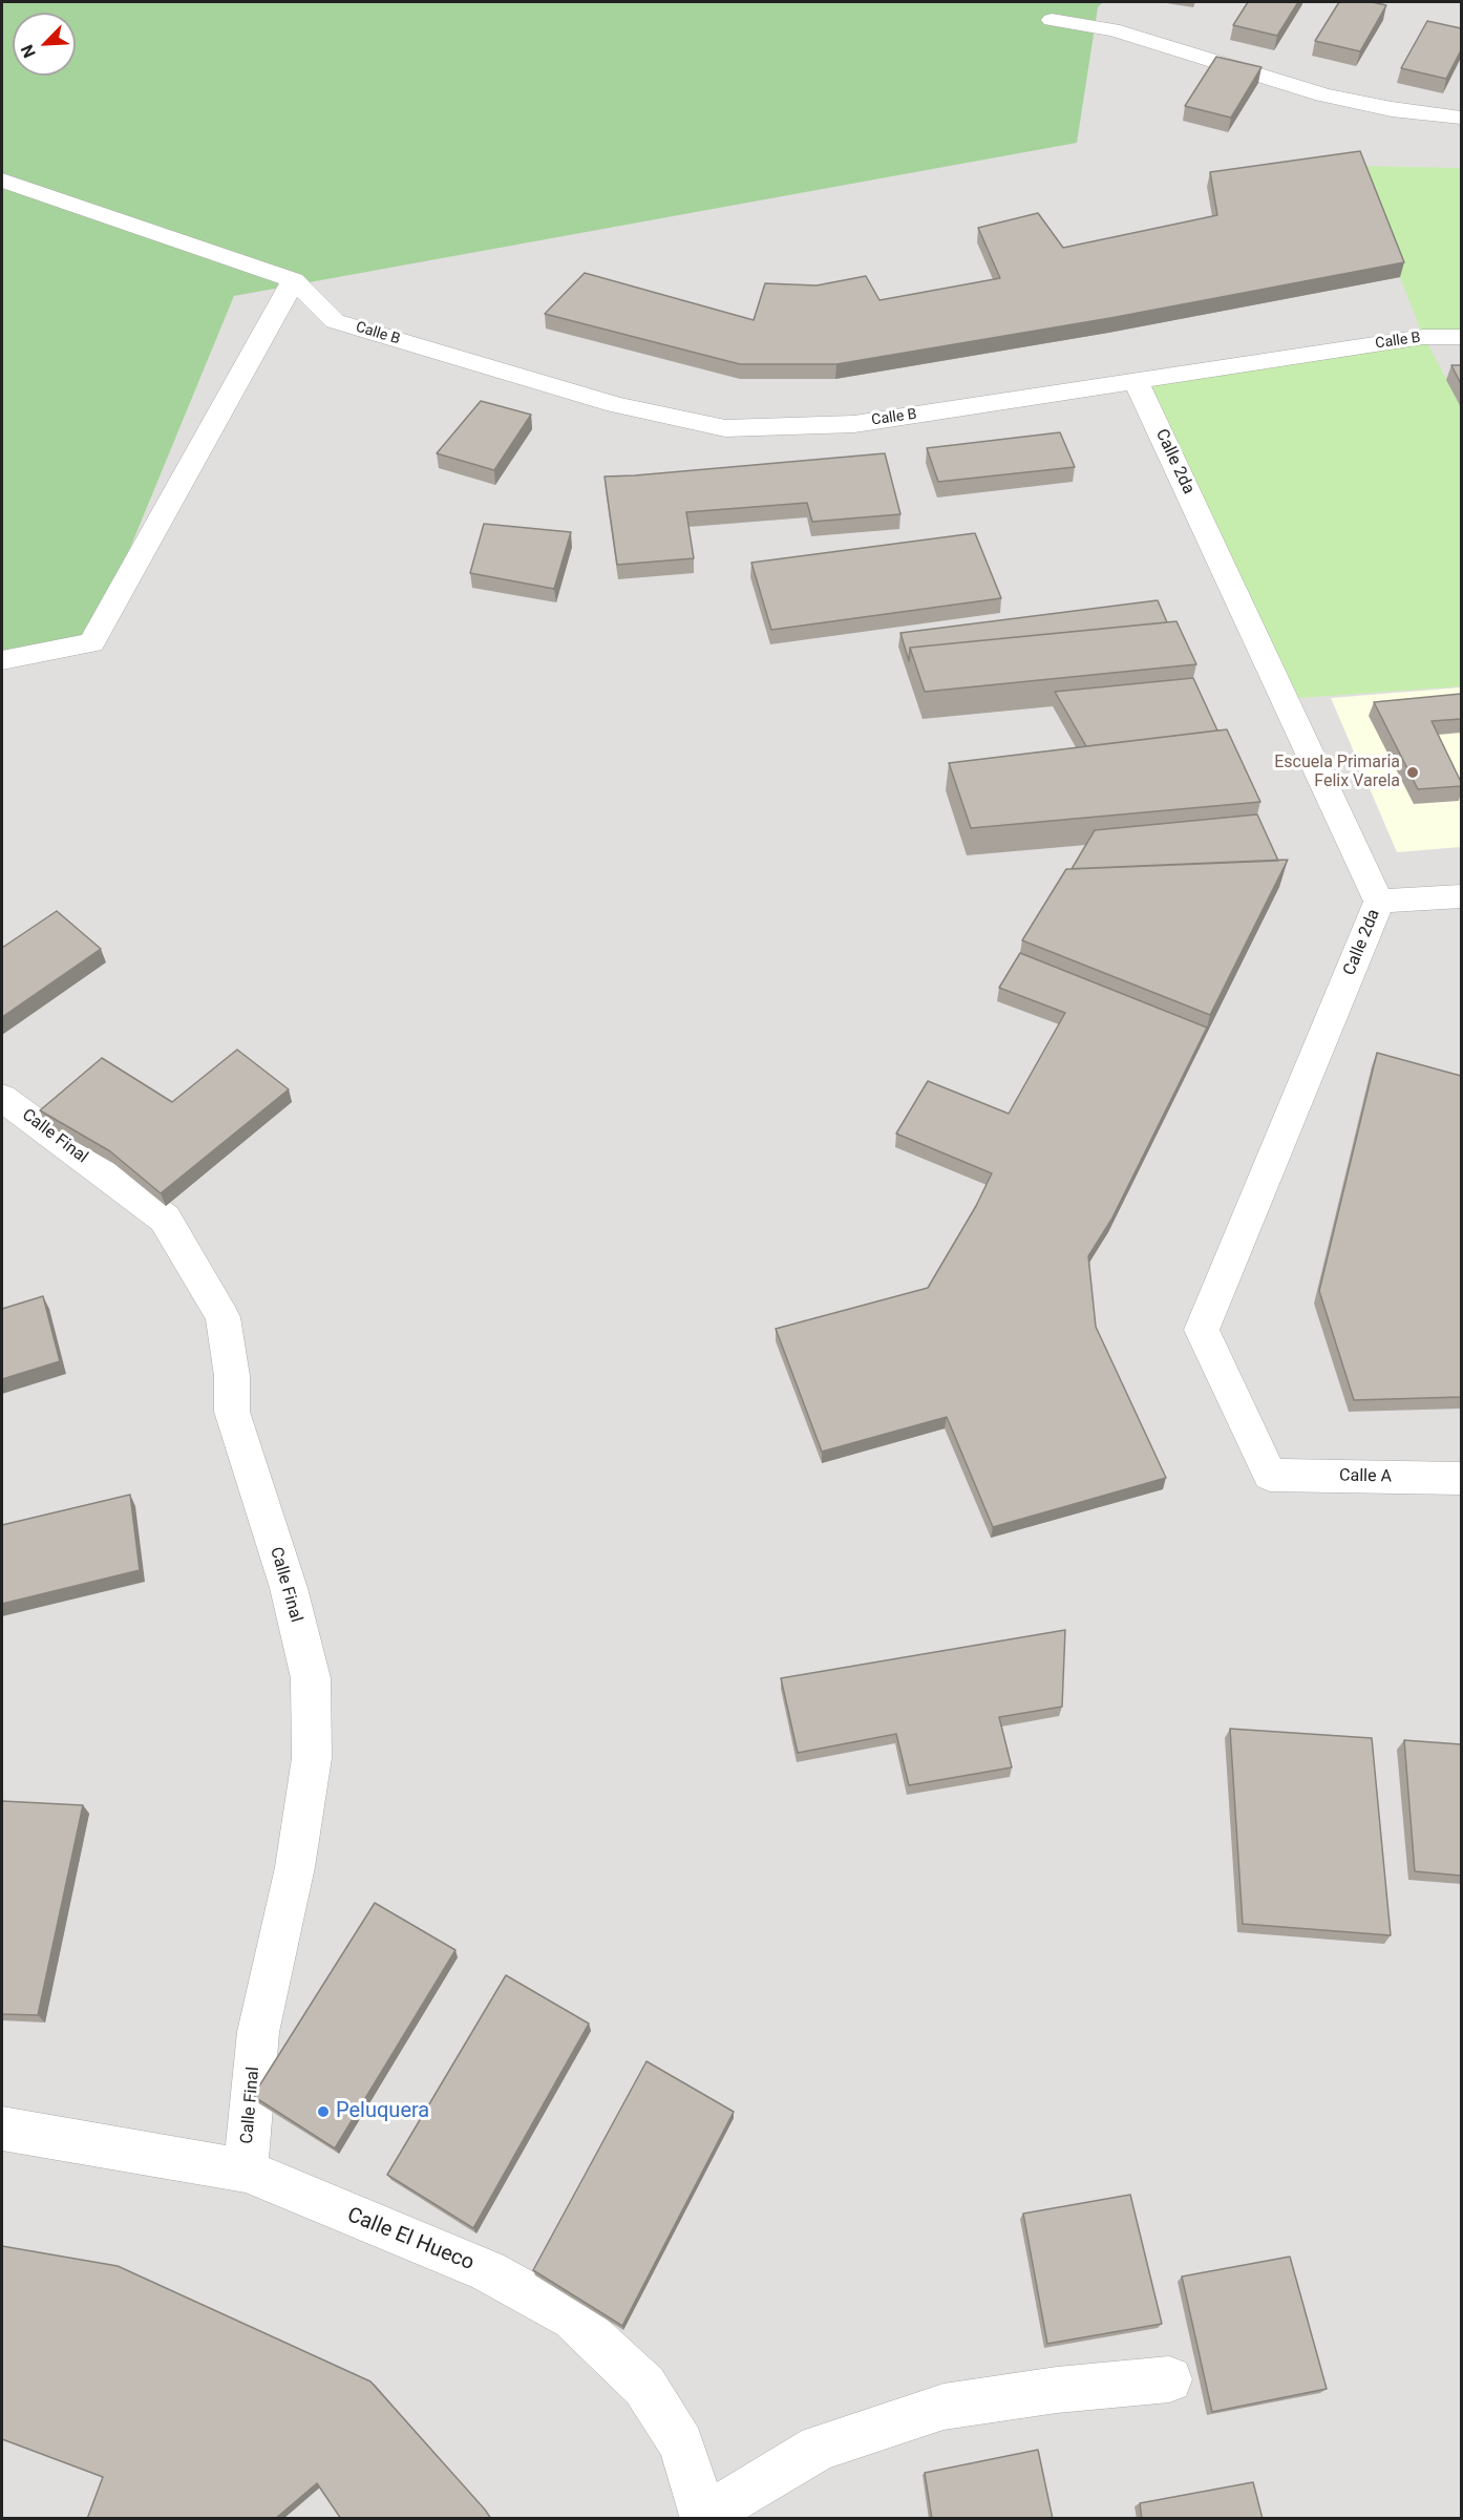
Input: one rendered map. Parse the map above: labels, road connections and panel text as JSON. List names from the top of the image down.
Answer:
{
  "streets": {
    "street": [
      "Calle B",
      "Calle 2da",
      "Calle Final",
      "Calle A",
      "Calle El Hueco"
    ]
  },
  "crossings": [
    ["Calle B", "Calle 2da"],
    ["Calle 2da", "Calle A"],
    ["Calle Final", "Calle El Hueco"]
  ],
  "places": ["Escuela Primaria Felix Varela", "Peluquera"],
  "north": "bottom left"
}
